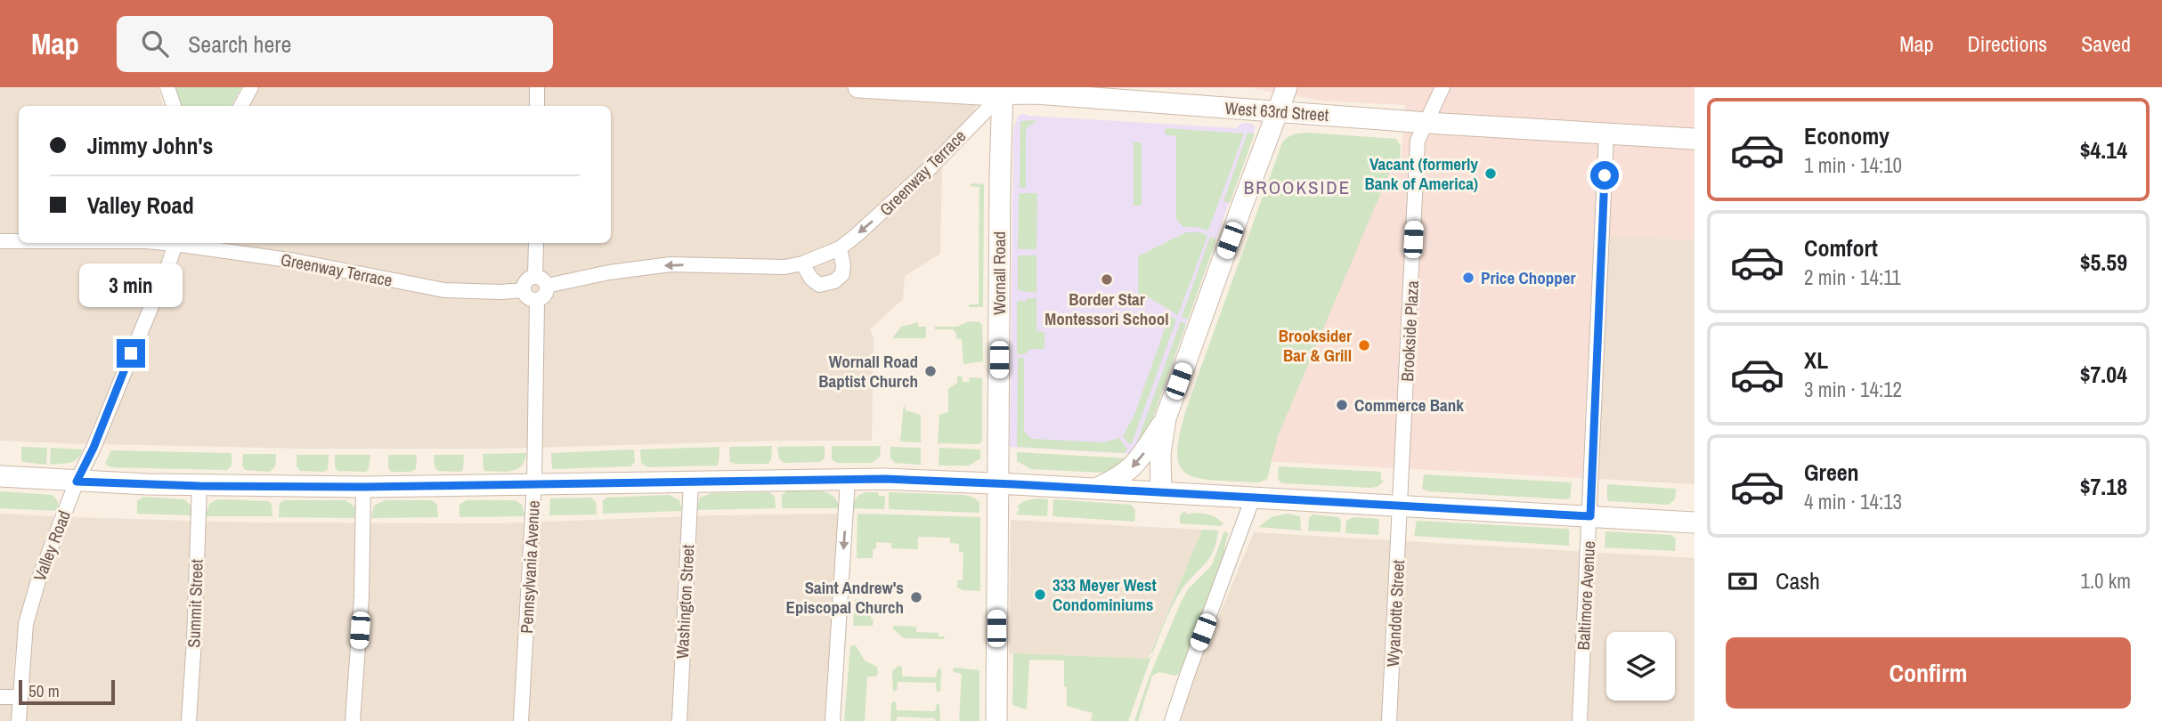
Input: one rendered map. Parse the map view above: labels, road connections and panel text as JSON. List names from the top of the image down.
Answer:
{
  "streets": {
    "main road": ["West 63rd Street", "Wornall Road"],
    "street": [
      "Greenway Terrace",
      "Brookside Plaza",
      "Valley Road",
      "Pennsylvania Avenue",
      "Baltimore Avenue",
      "Washington Street",
      "Summit Street",
      "Wyandotte Street"
    ]
  },
  "crossings": [
    ["West 63rd Street", "Greenway Terrace"],
    ["West 63rd Street", "Wornall Road"],
    ["West 63rd Street", "Brookside Plaza"],
    ["West 63rd Street", "Baltimore Avenue"],
    ["Greenway Terrace", "Wornall Road"],
    ["Greenway Terrace", "Pennsylvania Avenue"],
    ["Brookside Plaza", "Wyandotte Street"]
  ],
  "one_way": ["Greenway Terrace"],
  "districts": ["BROOKSIDE"],
  "places": [
    "Vacant (formerly Bank of America)",
    "Price Chopper",
    "Border Star Montessori School",
    "Brooksider Bar & Grill",
    "Wornall Road Baptist Church",
    "Commerce Bank",
    "333 Meyer West Condominiums",
    "Saint Andrew's Episcopal Church"
  ],
  "scale_bar": "50 m",
  "page": {
    "header": "Map",
    "search": "Search here",
    "nav": ["Map", "Directions", "Saved"],
    "list": [
      {
        "name": "Economy",
        "note": "1 min · 14:10",
        "value": "$4.14"
      },
      {
        "name": "Comfort",
        "note": "2 min · 14:11",
        "value": "$5.59"
      },
      {
        "name": "XL",
        "note": "3 min · 14:12",
        "value": "$7.04"
      },
      {
        "name": "Green",
        "note": "4 min · 14:13",
        "value": "$7.18"
      }
    ],
    "banner": ["Jimmy John's", "Valley Road"],
    "bubble": "3 min",
    "pay": ["Cash", "1.0 km"],
    "buttons": "Confirm",
    "scale": "50 m"
  }
}
